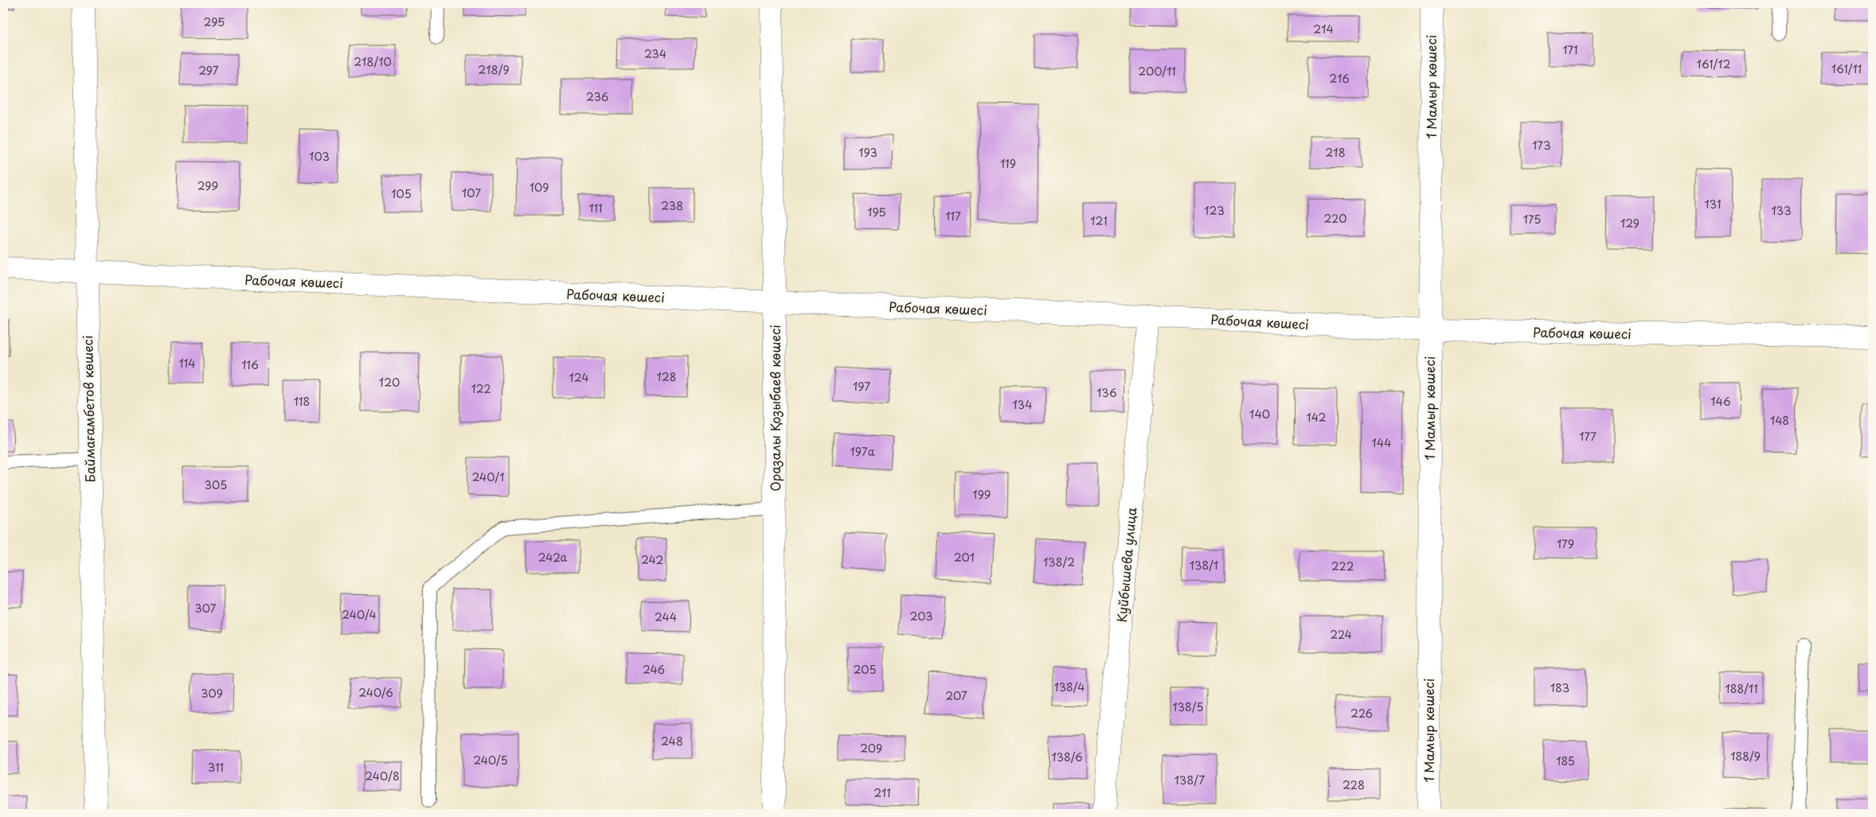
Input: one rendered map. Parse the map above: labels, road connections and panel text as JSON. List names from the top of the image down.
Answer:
{
  "streets": {
    "street": [
      "1 Мамыр көшесі",
      "Рабочая көшесі",
      "Оразалы Қозыбаев көшесі",
      "Баймағамбетов көшесі",
      "Куйбышева улица"
    ]
  },
  "crossings": [
    ["1 Мамыр көшесі", "Рабочая көшесі"],
    ["Рабочая көшесі", "Оразалы Қозыбаев көшесі"],
    ["Рабочая көшесі", "Баймағамбетов көшесі"],
    ["Рабочая көшесі", "Куйбышева улица"]
  ],
  "house_numbers": [
    "295",
    "214",
    "171",
    "234",
    "218/10",
    "161/12",
    "161/11",
    "218/9",
    "297",
    "200/11",
    "216",
    "236",
    "173",
    "193",
    "218",
    "103",
    "119",
    "299",
    "109",
    "107",
    "105",
    "131",
    "238",
    "111",
    "123",
    "133",
    "195",
    "117",
    "220",
    "175",
    "121",
    "129",
    "114",
    "116",
    "128",
    "124",
    "120",
    "197",
    "122",
    "136",
    "118",
    "146",
    "134",
    "140",
    "142",
    "148",
    "177",
    "144",
    "197а",
    "240/1",
    "305",
    "199",
    "179",
    "242а",
    "201",
    "242",
    "138/2",
    "138/1",
    "222",
    "307",
    "240/4",
    "203",
    "244",
    "224",
    "246",
    "205",
    "138/4",
    "183",
    "188/11",
    "240/6",
    "309",
    "207",
    "138/5",
    "226",
    "248",
    "209",
    "188/9",
    "138/6",
    "240/5",
    "185",
    "311",
    "240/8",
    "138/7",
    "228",
    "211"
  ]
}
